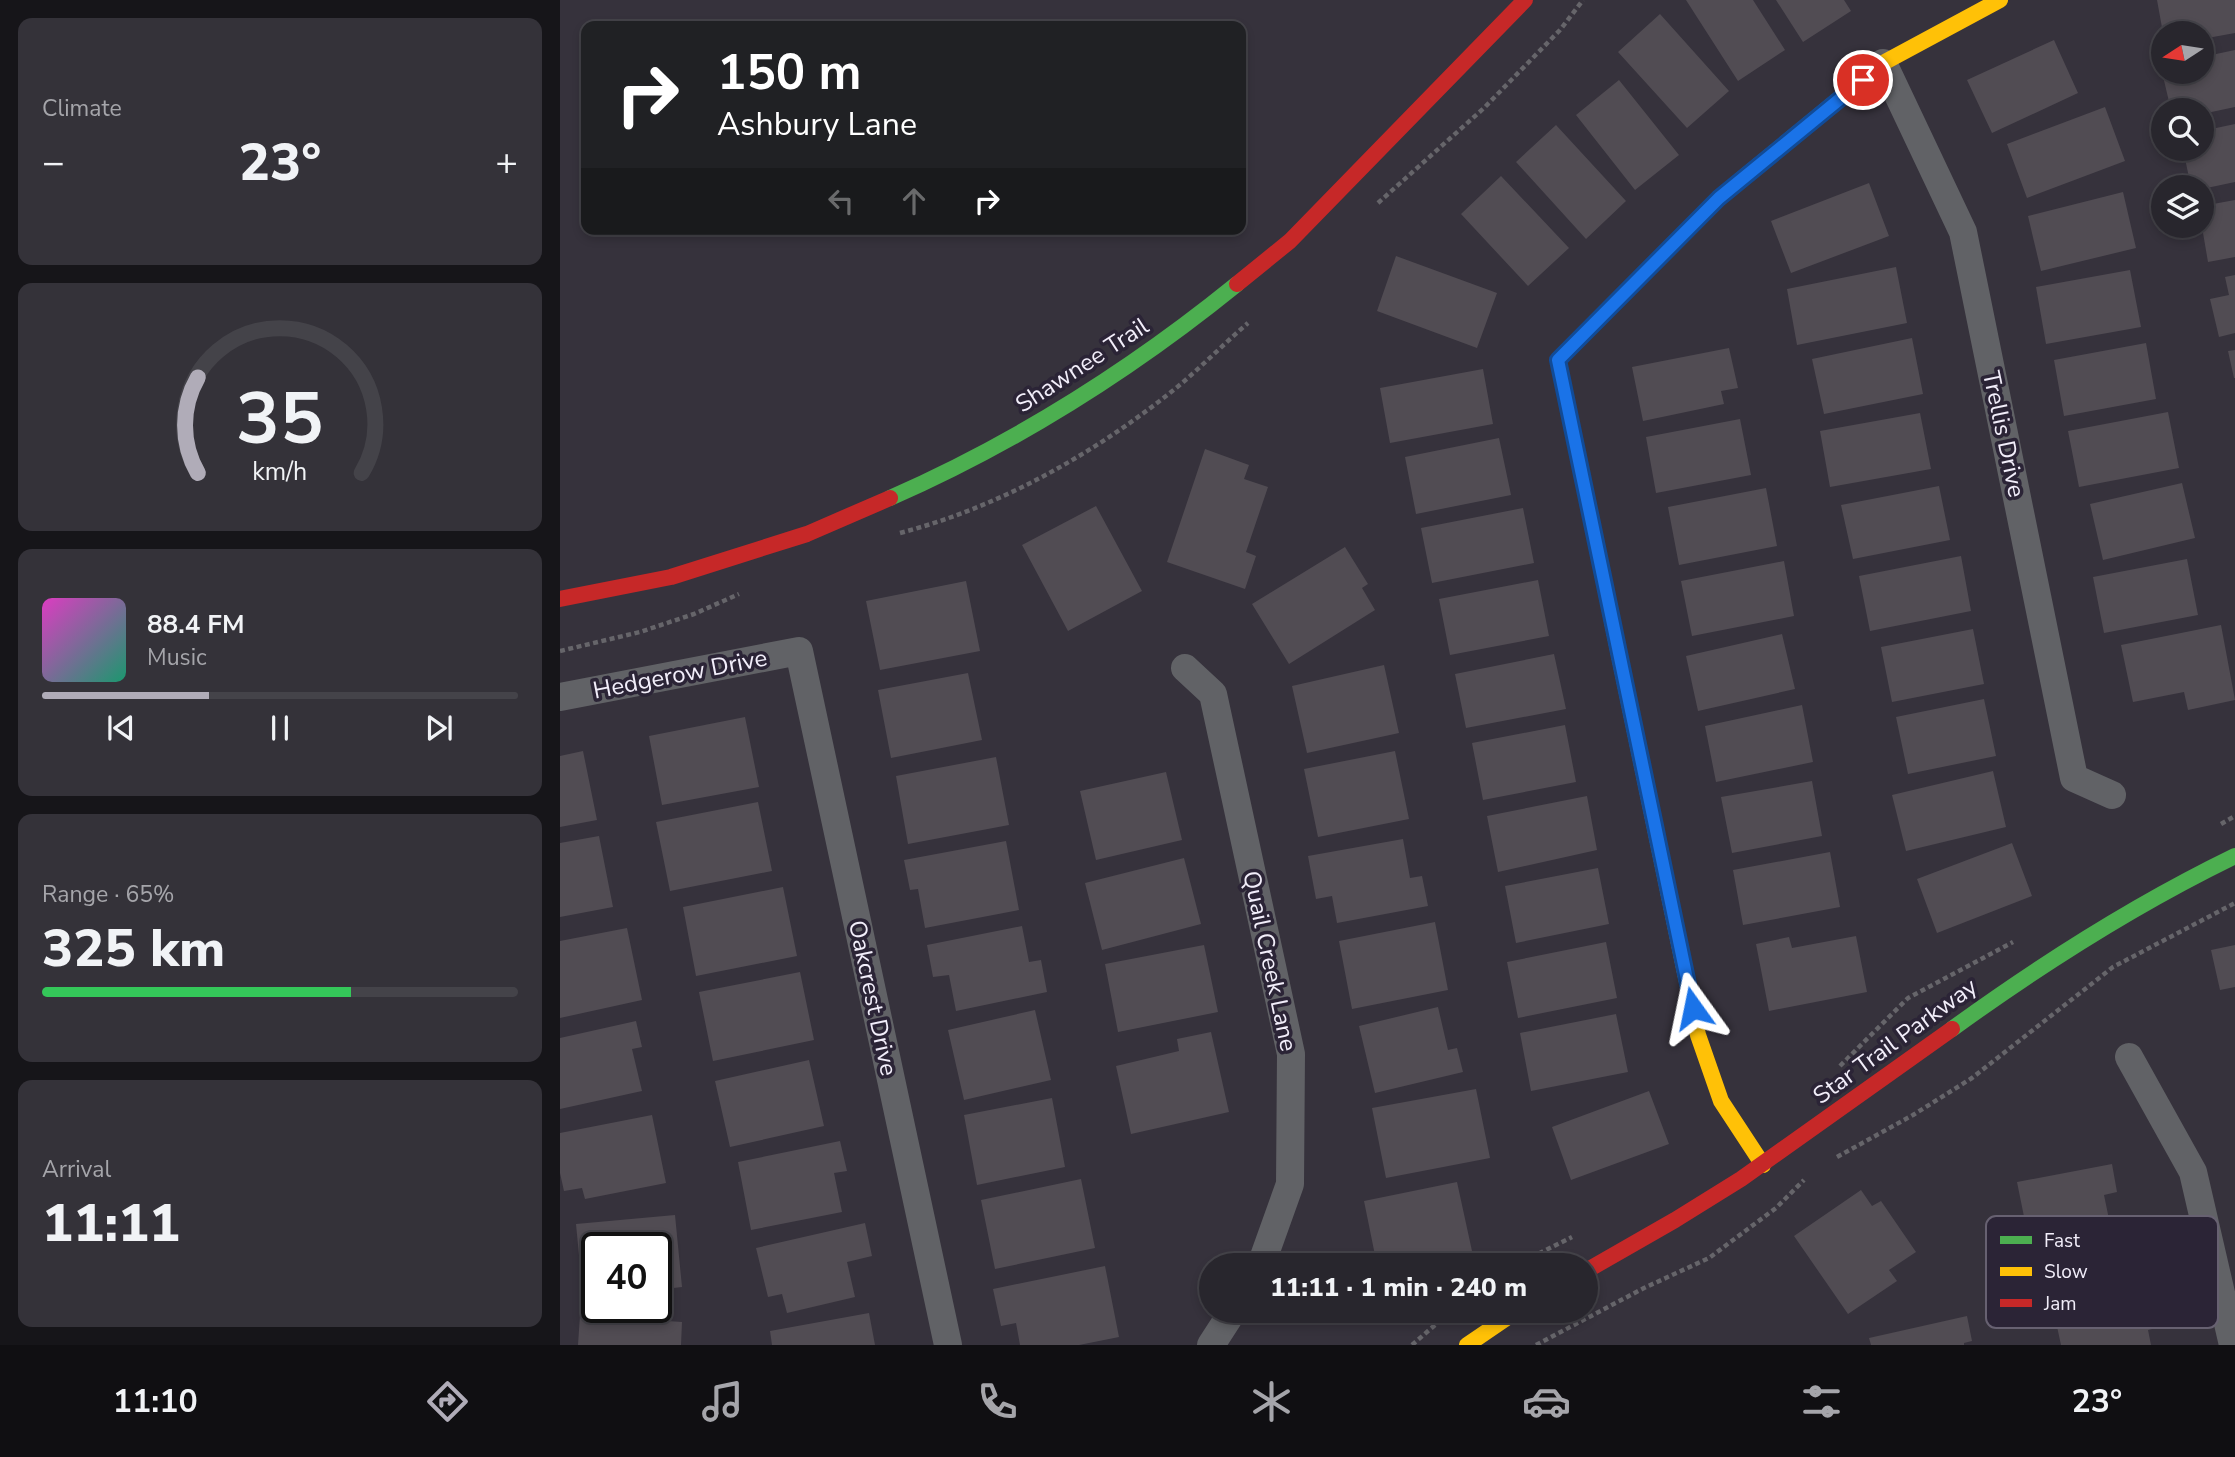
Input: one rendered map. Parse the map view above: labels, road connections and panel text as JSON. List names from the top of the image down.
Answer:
{
  "streets": {
    "street": [
      "Shawnee Trail",
      "Trellis Drive",
      "Hedgerow Drive",
      "Quail Creek Lane",
      "Oakcrest Drive",
      "Star Trail Parkway"
    ]
  },
  "crossings": [
    ["Hedgerow Drive", "Oakcrest Drive"]
  ],
  "legend": ["Fast", "Slow", "Jam"],
  "north": "left",
  "page": {
    "tile": [
      "Climate",
      ["Range · 65%", "325 km"],
      ["Arrival", "11:11"]
    ],
    "turn": ["150 m", "Ashbury Lane"],
    "heat": ["−", "23°", "+"],
    "song": ["88.4 FM", "Music"],
    "limit": "40",
    "trip": "11:11 · 1 min · 240 m",
    "tabs": ["11:10", "23°"],
    "gauge": ["35", "km/h"]
  }
}
